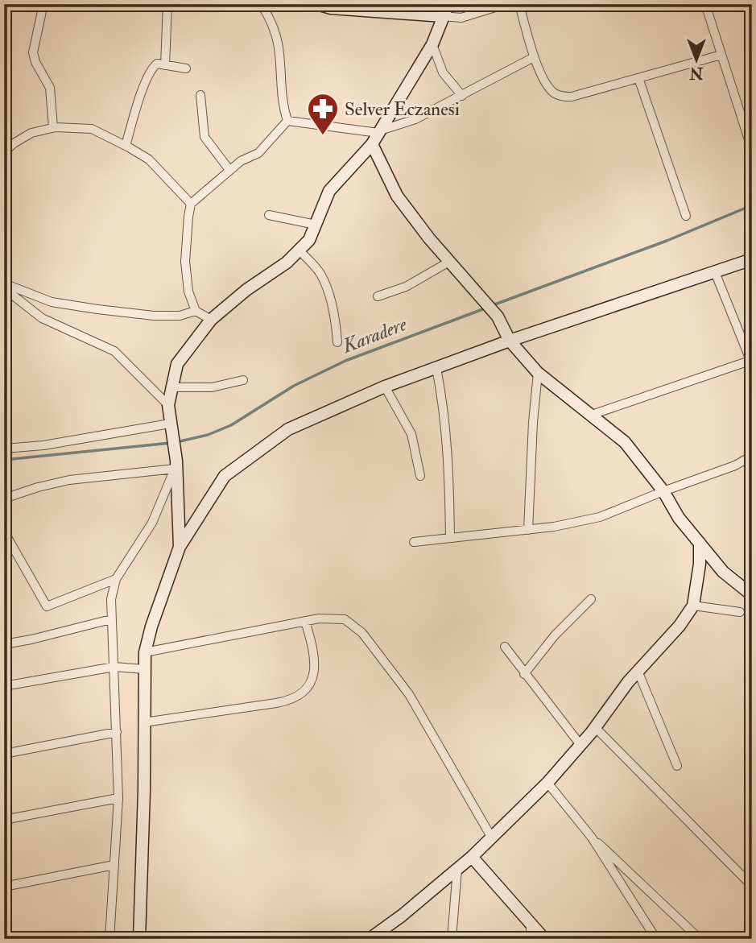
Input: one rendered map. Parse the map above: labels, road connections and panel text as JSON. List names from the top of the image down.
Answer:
{
  "water": ["Karadere"],
  "places": {
    "pharmacy": ["Selver Eczanesi"]
  },
  "north": "bottom"
}
